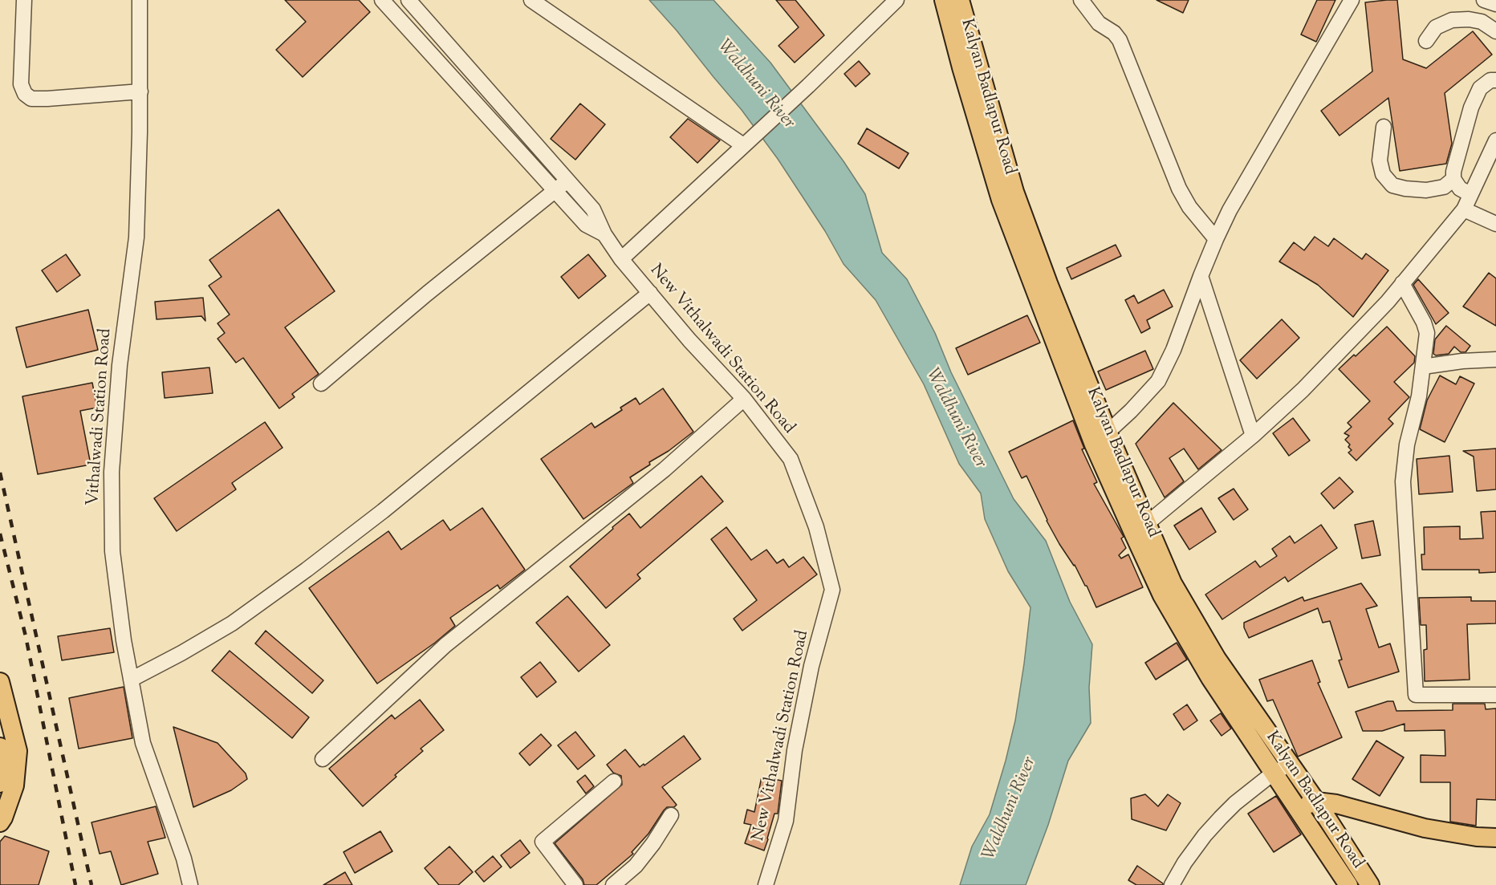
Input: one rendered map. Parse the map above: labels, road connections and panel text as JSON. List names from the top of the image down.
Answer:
{
  "streets": {
    "main road": ["Kalyan Badlapur Road"],
    "street": ["New Vithalwadi Station Road", "Vithalwadi Station Road"]
  },
  "water": ["Waldhuni River"]
}
